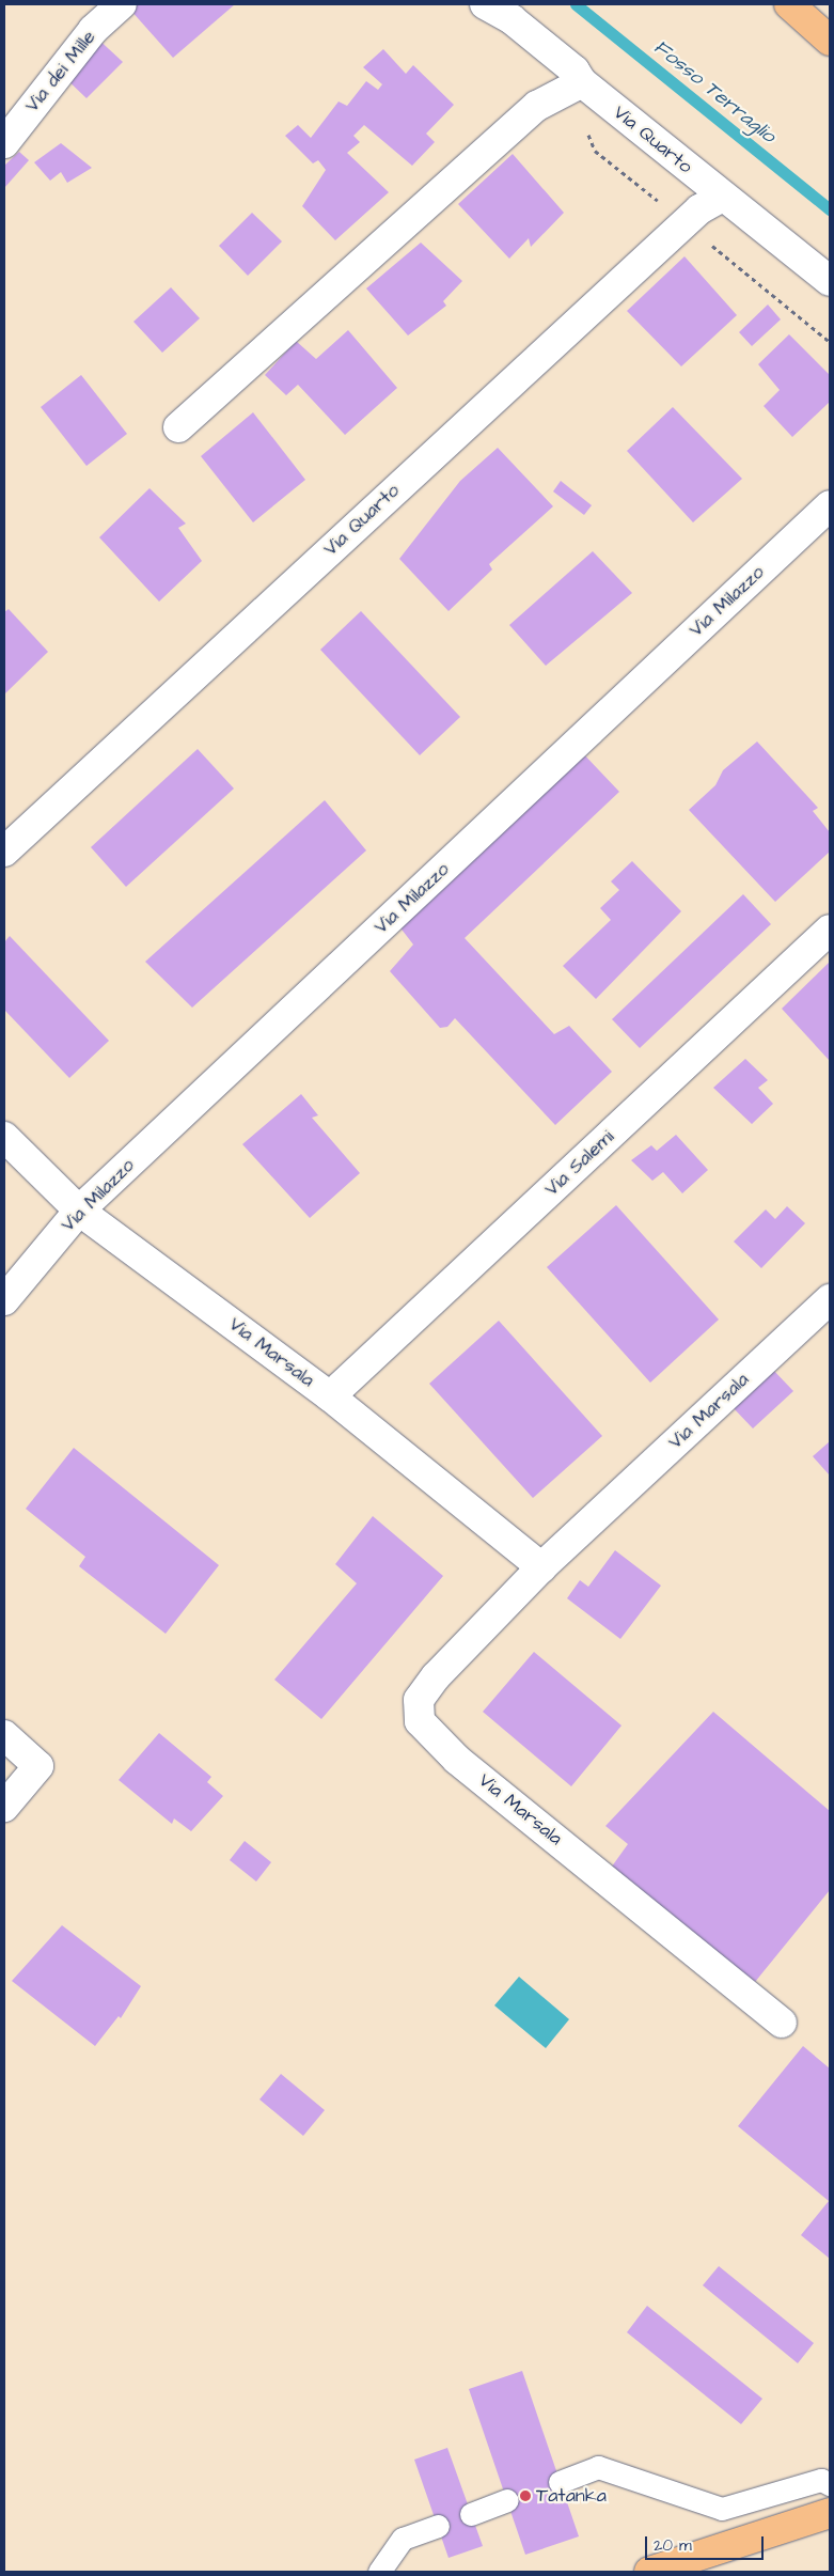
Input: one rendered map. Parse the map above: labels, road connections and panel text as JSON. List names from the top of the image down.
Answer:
{
  "streets": {
    "street": [
      "Via dei Mille",
      "Via Quarto",
      "Via Milazzo",
      "Via Salemi",
      "Via Marsala"
    ]
  },
  "crossings": [
    ["Via Milazzo", "Via Marsala"],
    ["Via Salemi", "Via Marsala"]
  ],
  "water": ["Fosso Terraglio"],
  "places": ["Tatanka"],
  "scale_bar": "20 m"
}
